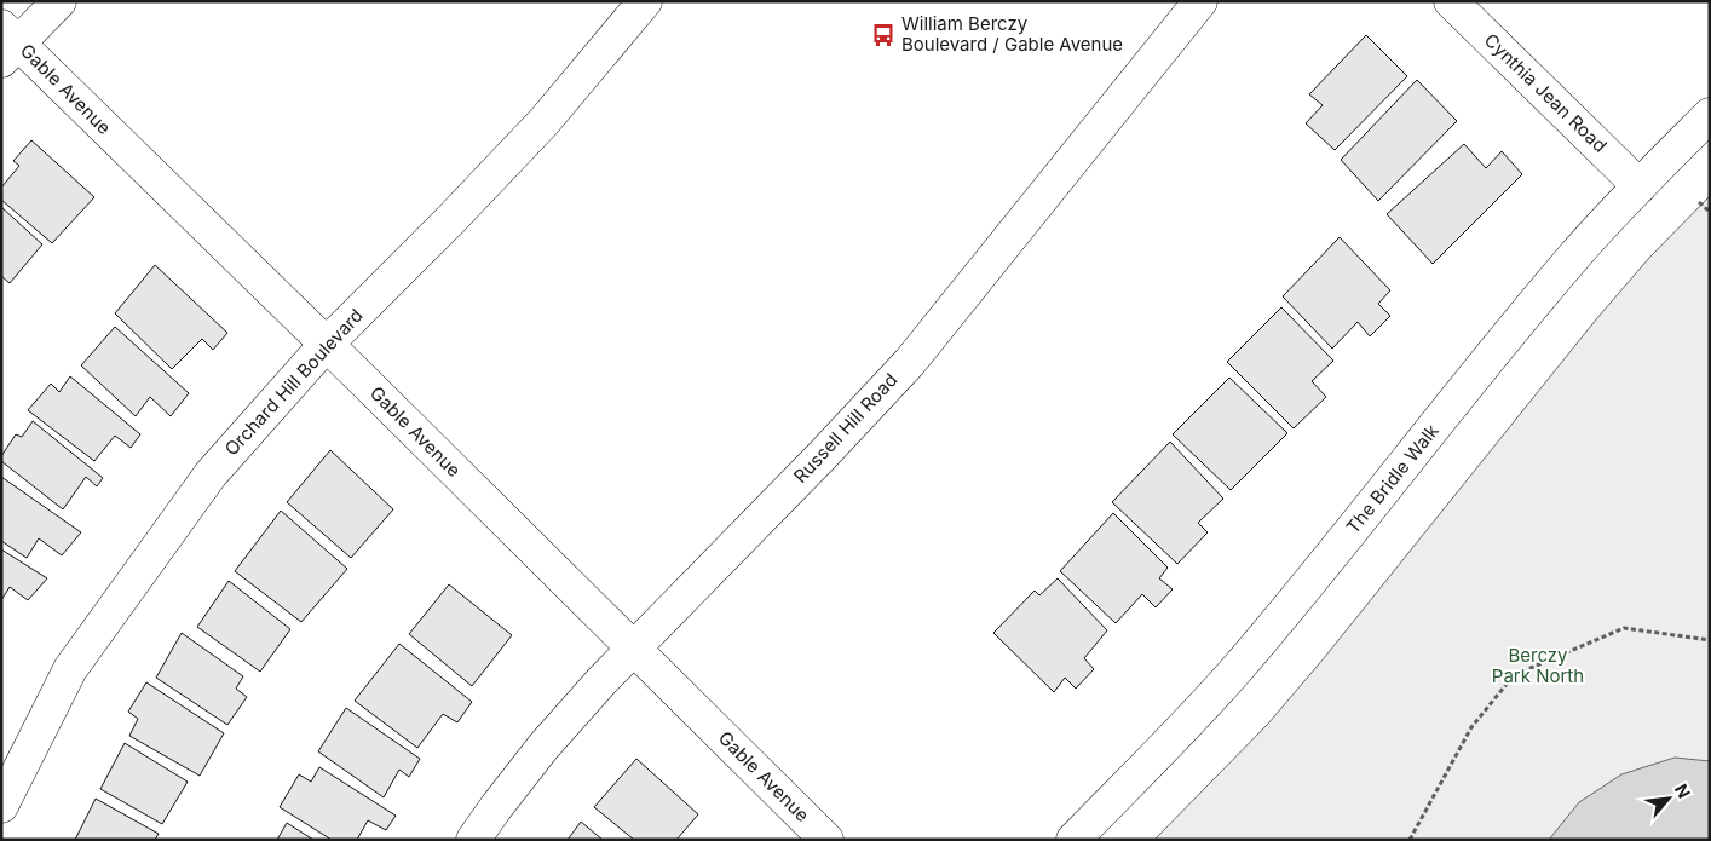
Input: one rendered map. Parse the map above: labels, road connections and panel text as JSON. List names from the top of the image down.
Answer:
{
  "streets": {
    "street": [
      "Gable Avenue",
      "Cynthia Jean Road",
      "Orchard Hill Boulevard",
      "Russell Hill Road",
      "The Bridle Walk"
    ]
  },
  "crossings": [
    ["Gable Avenue", "Orchard Hill Boulevard"],
    ["Gable Avenue", "Russell Hill Road"],
    ["Cynthia Jean Road", "The Bridle Walk"]
  ],
  "parks": ["Berczy Park North"],
  "places": {
    "bus stop": ["William Berczy Boulevard / Gable Avenue"]
  },
  "north": "top right"
}
